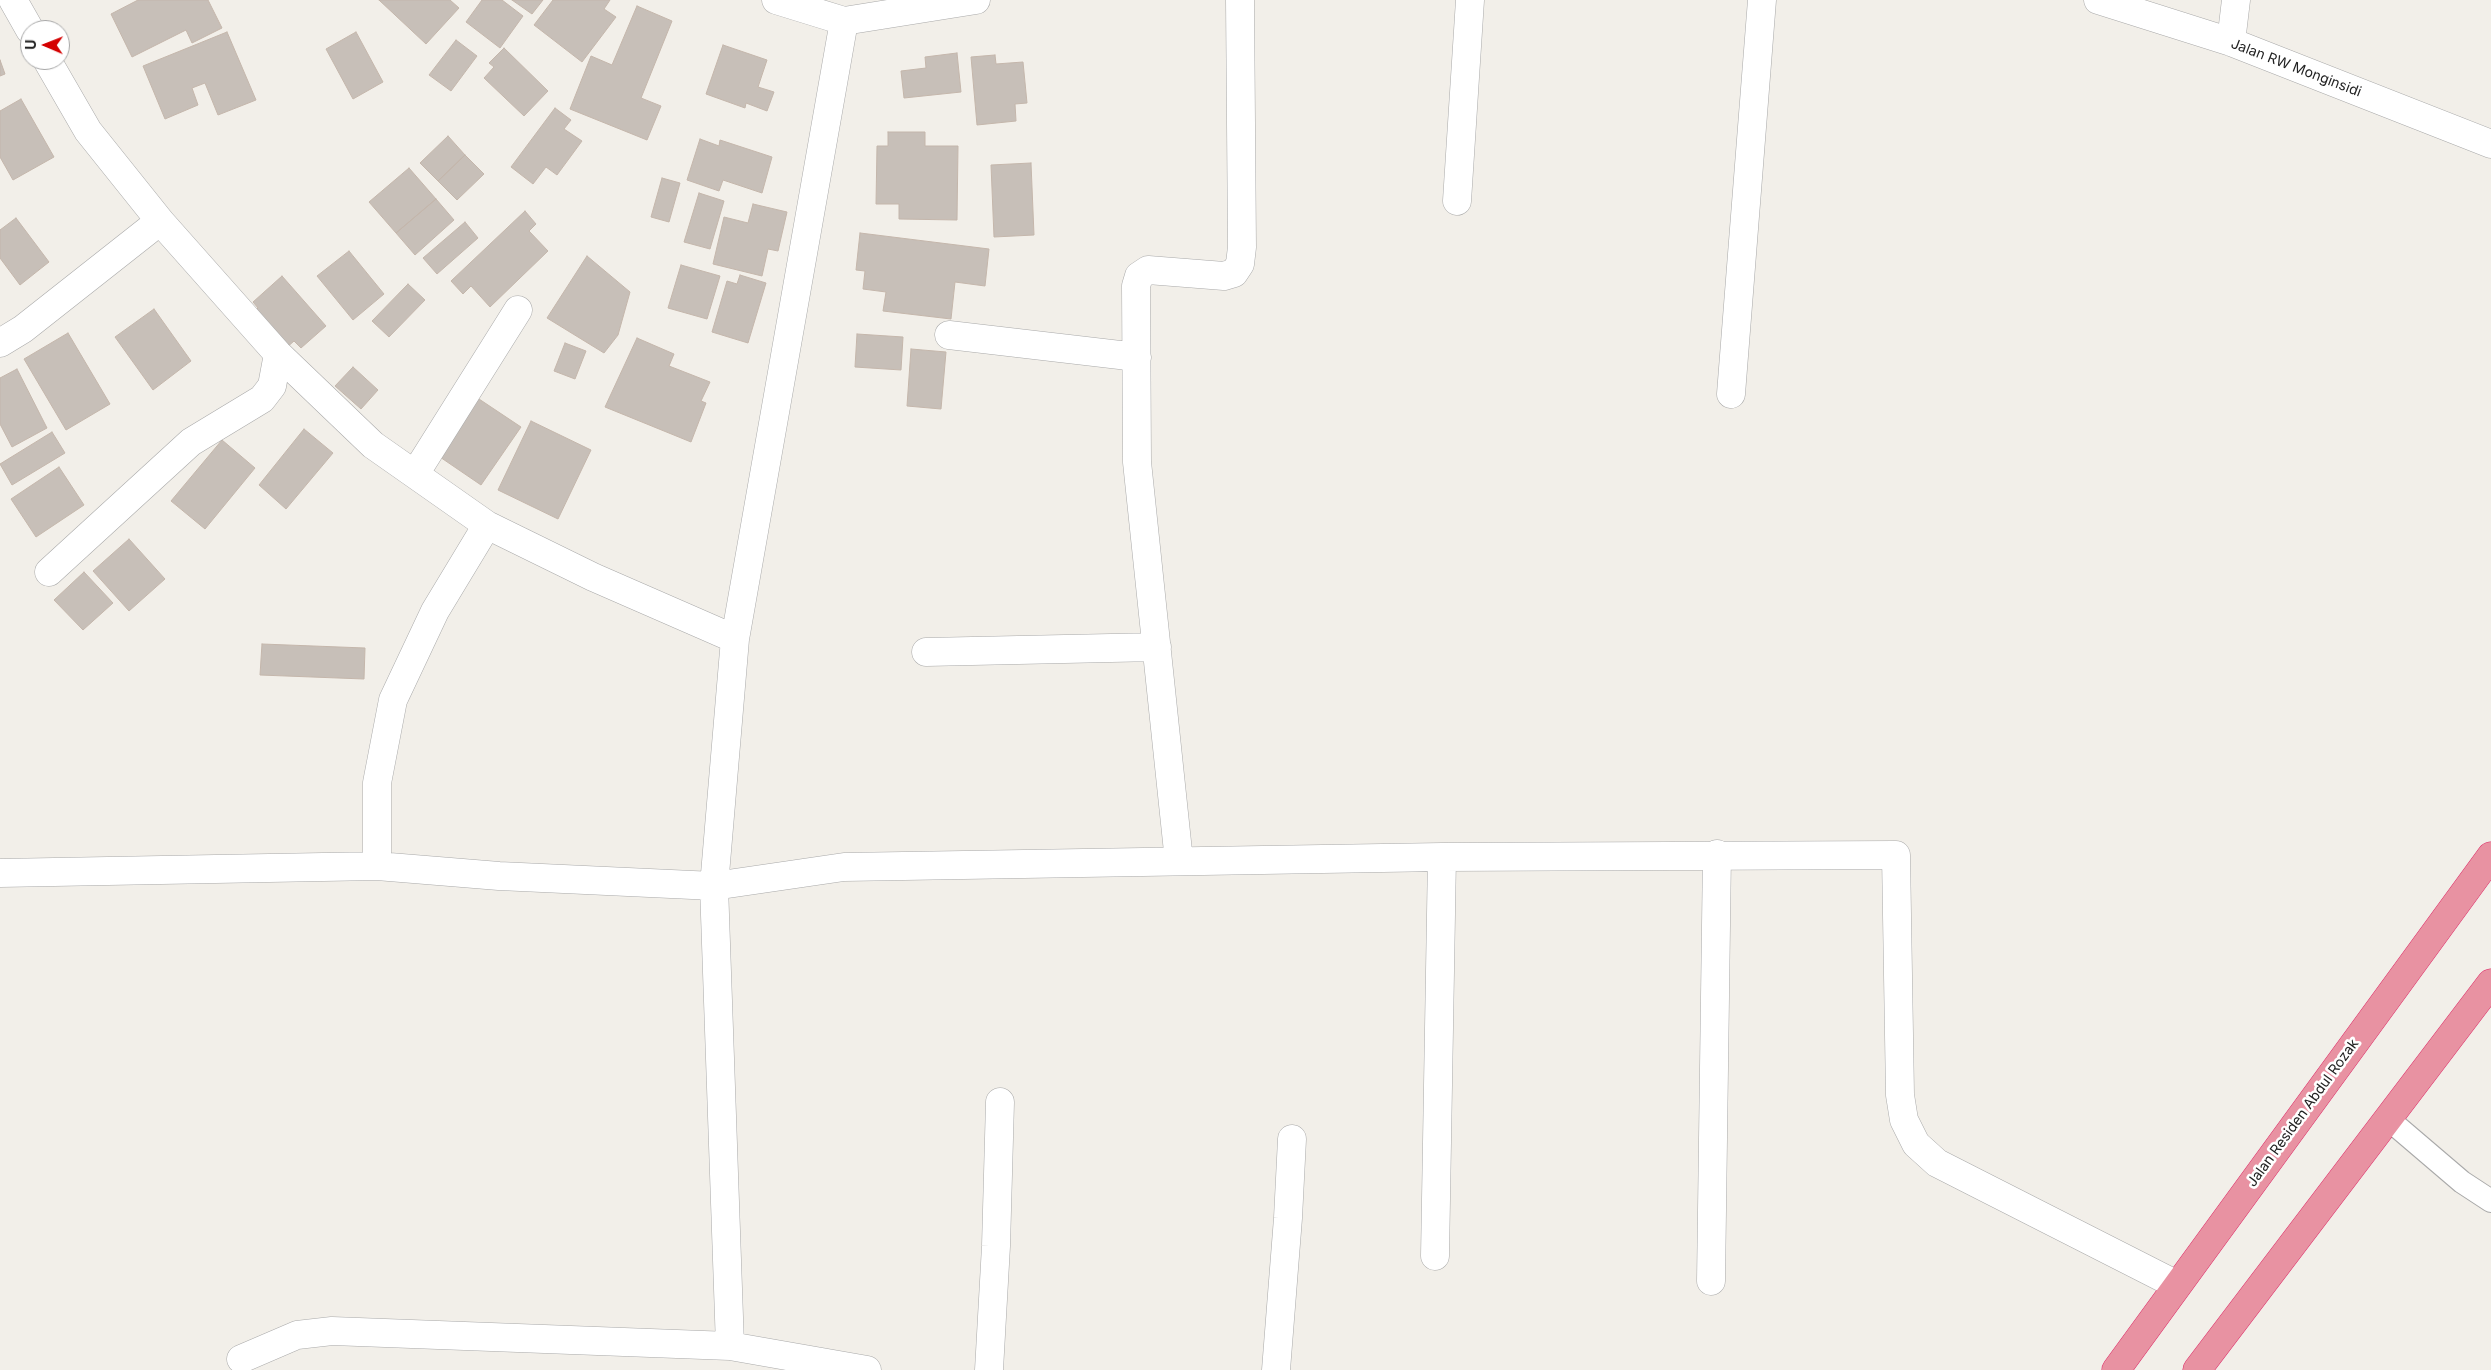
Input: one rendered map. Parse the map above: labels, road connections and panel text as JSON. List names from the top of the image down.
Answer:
{
  "streets": {
    "highway": ["Jalan Residen Abdul Rozak"],
    "street": ["Jalan RW Monginsidi"]
  },
  "north": "left"
}
